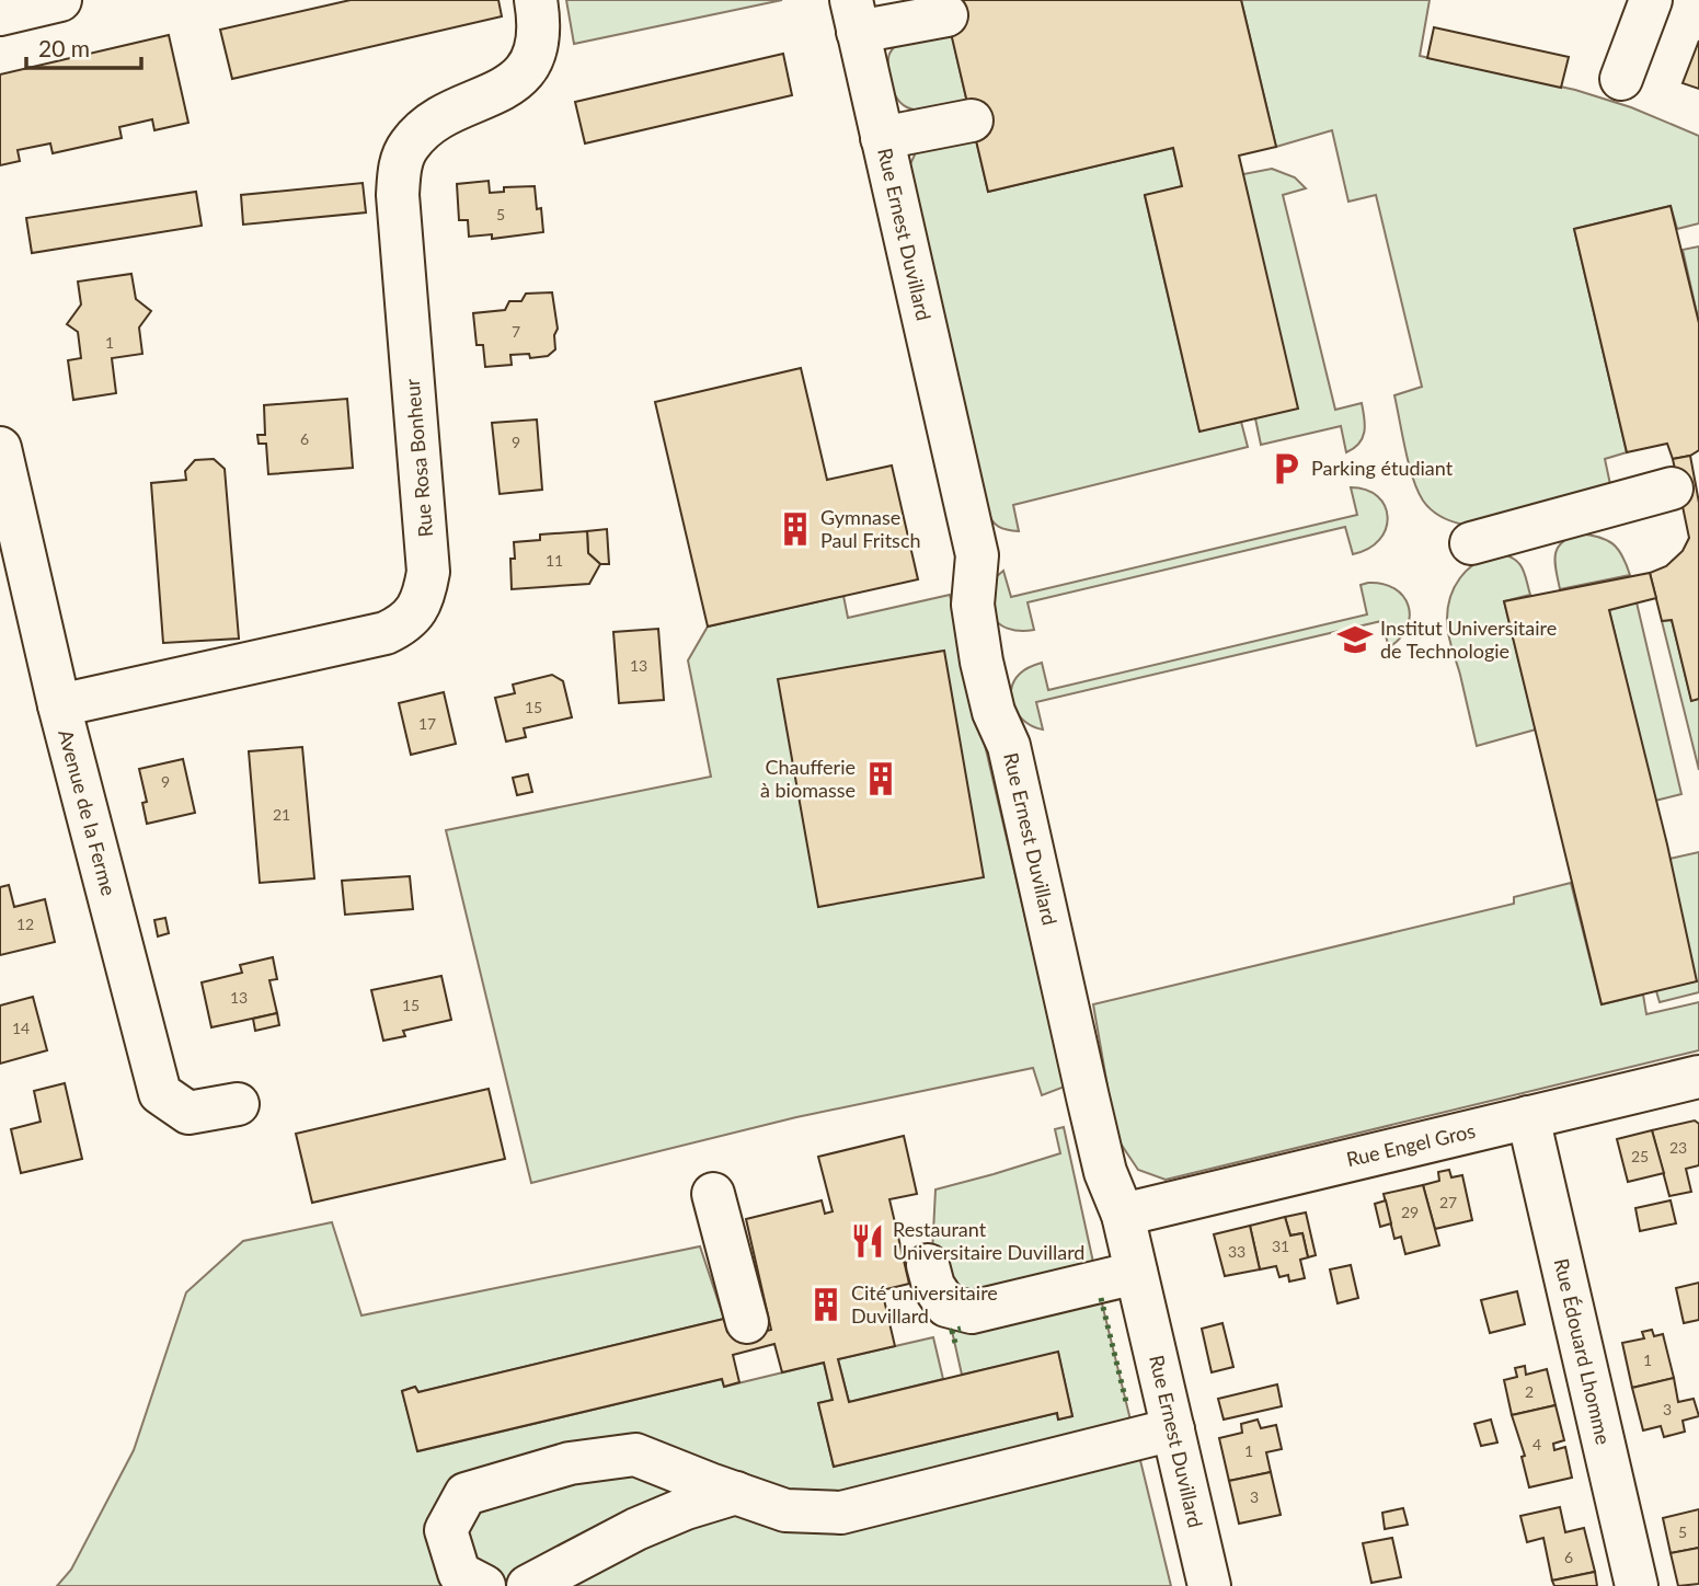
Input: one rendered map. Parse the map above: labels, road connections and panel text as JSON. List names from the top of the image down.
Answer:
{
  "streets": {
    "street": [
      "Rue Ernest Duvillard",
      "Rue Rosa Bonheur",
      "Avenue de la Ferme",
      "Rue Engel Gros",
      "Rue Édouard Lhomme"
    ]
  },
  "crossings": [
    ["Rue Ernest Duvillard", "Rue Engel Gros"],
    ["Rue Rosa Bonheur", "Avenue de la Ferme"],
    ["Rue Engel Gros", "Rue Édouard Lhomme"]
  ],
  "places": {
    "parking": ["Parking étudiant"],
    "building": ["Gymnase Paul Fritsch", "Chaufferie à biomasse", "Cité universitaire Duvillard"],
    "school or university": ["Institut Universitaire de Technologie"],
    "restaurant": ["Restaurant Universitaire Duvillard"]
  },
  "house_numbers": [
    "5",
    "7",
    "1",
    "6",
    "9",
    "11",
    "13",
    "15",
    "17",
    "9",
    "21",
    "12",
    "13",
    "15",
    "14",
    "23",
    "25",
    "27",
    "29",
    "31",
    "33",
    "1",
    "2",
    "3",
    "4",
    "1",
    "3",
    "5",
    "6"
  ],
  "scale_bar": "20 m"
}
